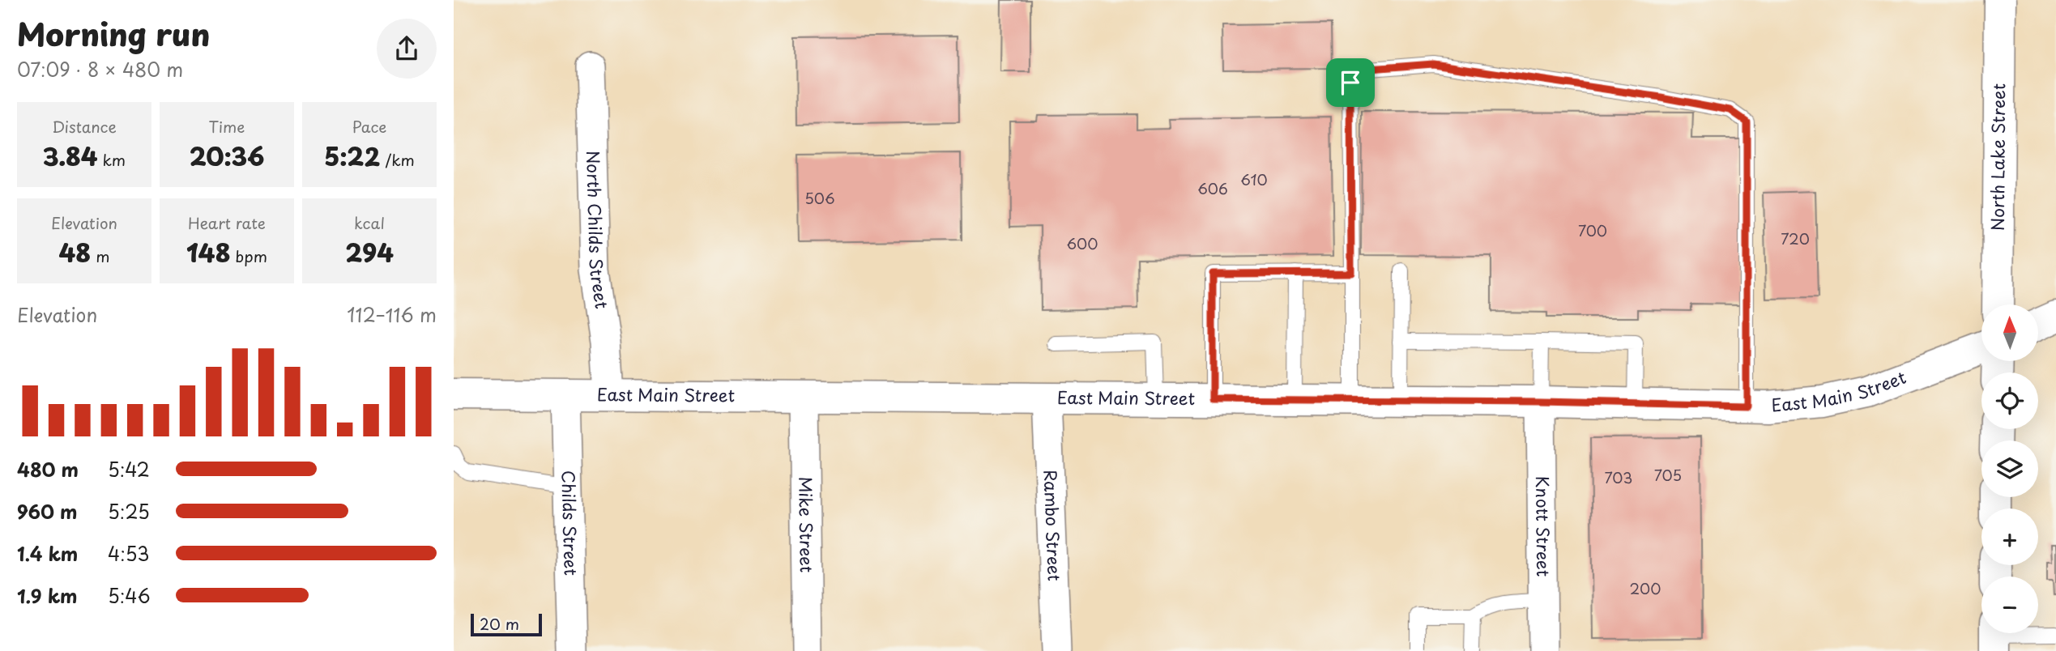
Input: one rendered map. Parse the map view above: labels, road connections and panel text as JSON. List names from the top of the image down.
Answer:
{
  "streets": {
    "main road": ["North Lake Street", "East Main Street"],
    "street": [
      "North Childs Street",
      "Childs Street",
      "Mike Street",
      "Rambo Street",
      "Knott Street"
    ]
  },
  "crossings": [
    ["North Childs Street", "East Main Street"],
    ["East Main Street", "Childs Street"],
    ["East Main Street", "Mike Street"],
    ["East Main Street", "Rambo Street"],
    ["East Main Street", "Knott Street"]
  ],
  "house_numbers": [
    "610",
    "606",
    "506",
    "700",
    "720",
    "600",
    "705",
    "703",
    "200"
  ],
  "scale_bar": "20 m",
  "north": "top",
  "page": {
    "heading": ["Morning run", "07:09 · 8 × 480 m"],
    "stats": [
      ["Distance", "3.84 km"],
      ["Time", "20:36"],
      ["Pace", "5:22 /km"],
      ["Elevation", "48 m"],
      ["Heart rate", "148 bpm"],
      ["kcal", "294"]
    ],
    "chart": ["Elevation", "112–116 m"],
    "map_buttons": ["+", "−"],
    "list": [
      {
        "name": "480 m",
        "note": "5:42"
      },
      {
        "name": "960 m",
        "note": "5:25"
      },
      {
        "name": "1.4 km",
        "note": "4:53"
      },
      {
        "name": "1.9 km",
        "note": "5:46"
      }
    ],
    "scale": "20 m"
  }
}
